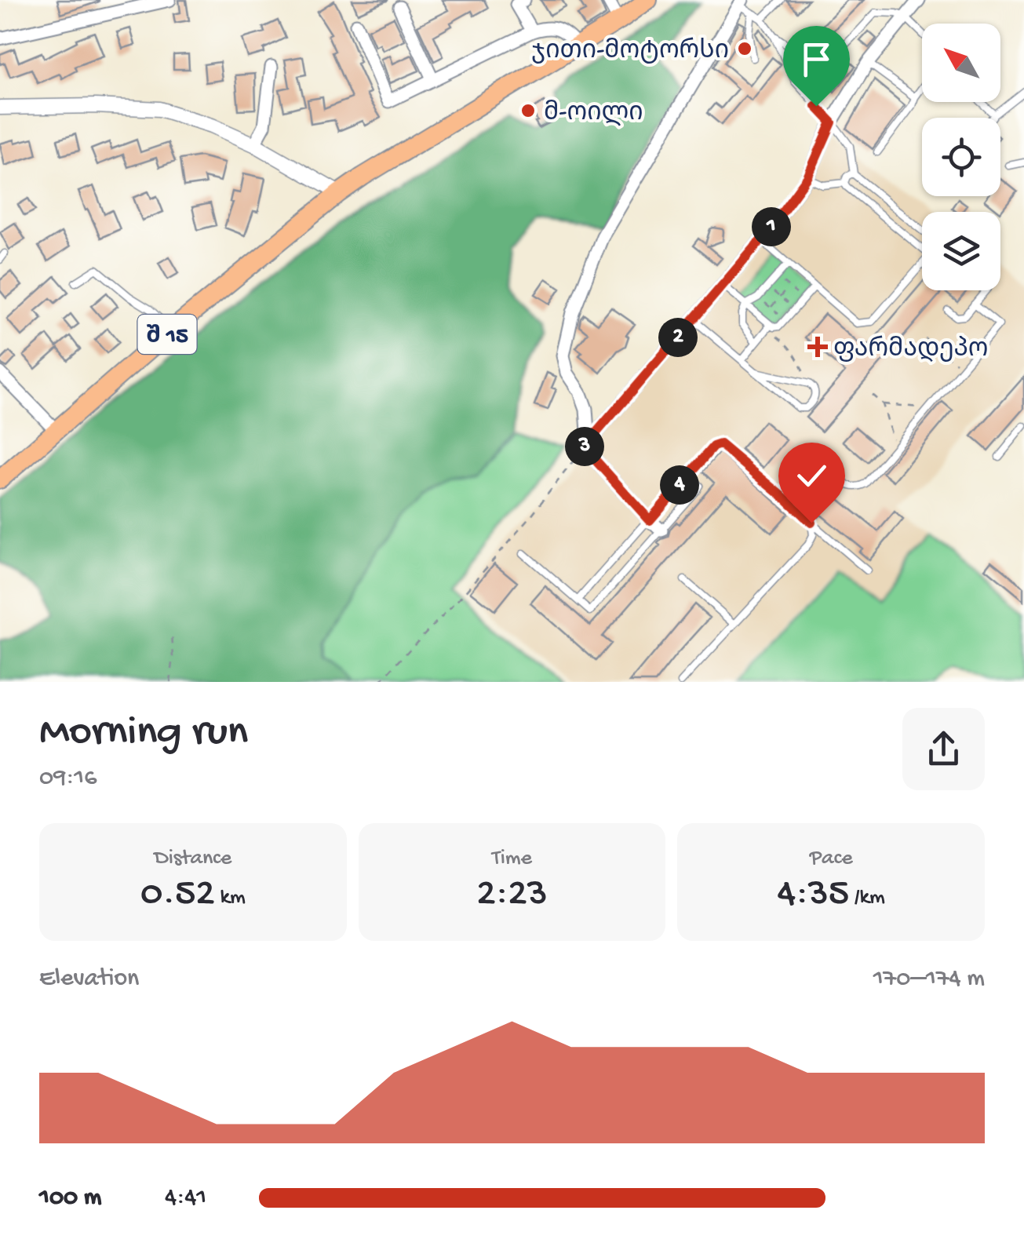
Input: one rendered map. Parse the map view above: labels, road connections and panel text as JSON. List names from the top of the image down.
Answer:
{
  "streets": {
    "main road": ["შ 15"]
  },
  "places": {
    "other": ["ჯითი-მოტორსი", "მ-ოილი"],
    "health": ["ფარმადეპო"]
  },
  "north": "top left",
  "page": {
    "pins": [
      "1",
      "2",
      "3",
      "4"
    ],
    "heading": ["Morning run", "09:16"],
    "stats": [
      ["Distance", "0.52 km"],
      ["Time", "2:23"],
      ["Pace", "4:35 /km"]
    ],
    "chart": ["Elevation", "170–174 m"],
    "list": [
      {
        "name": "100 m",
        "note": "4:41"
      }
    ]
  }
}
